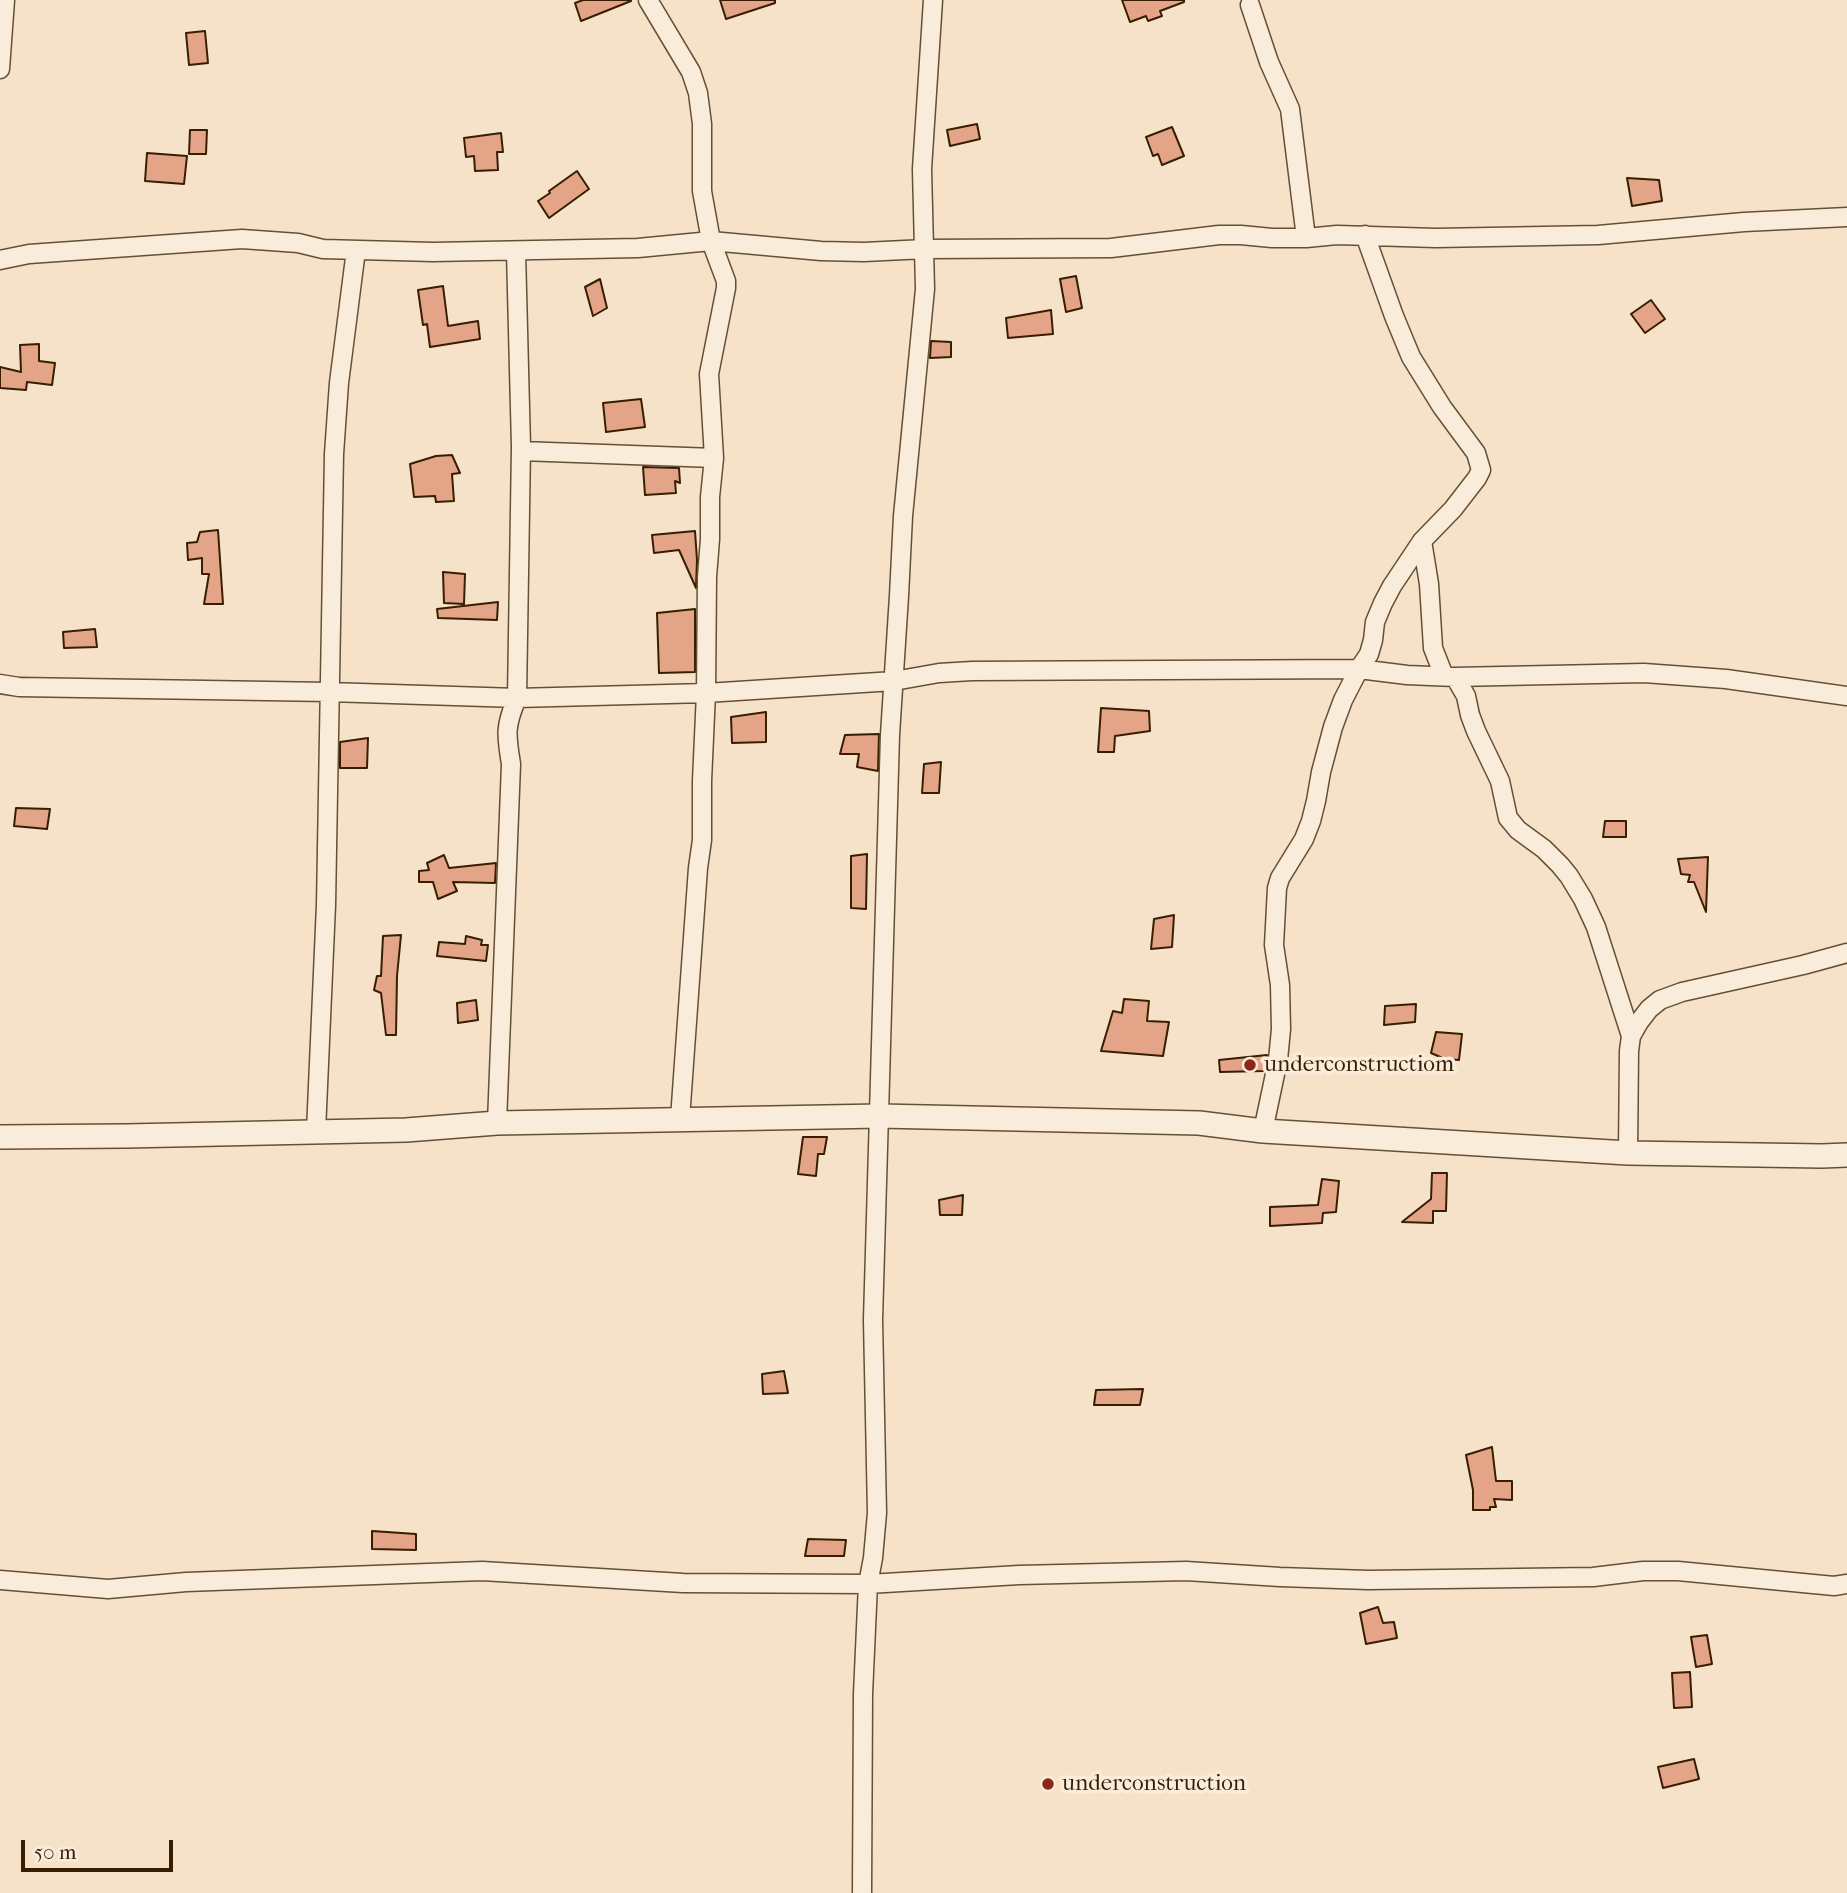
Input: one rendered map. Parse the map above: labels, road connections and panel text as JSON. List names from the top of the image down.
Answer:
{
  "places": ["underconstructiom", "underconstruction"],
  "scale_bar": "50 m"
}
